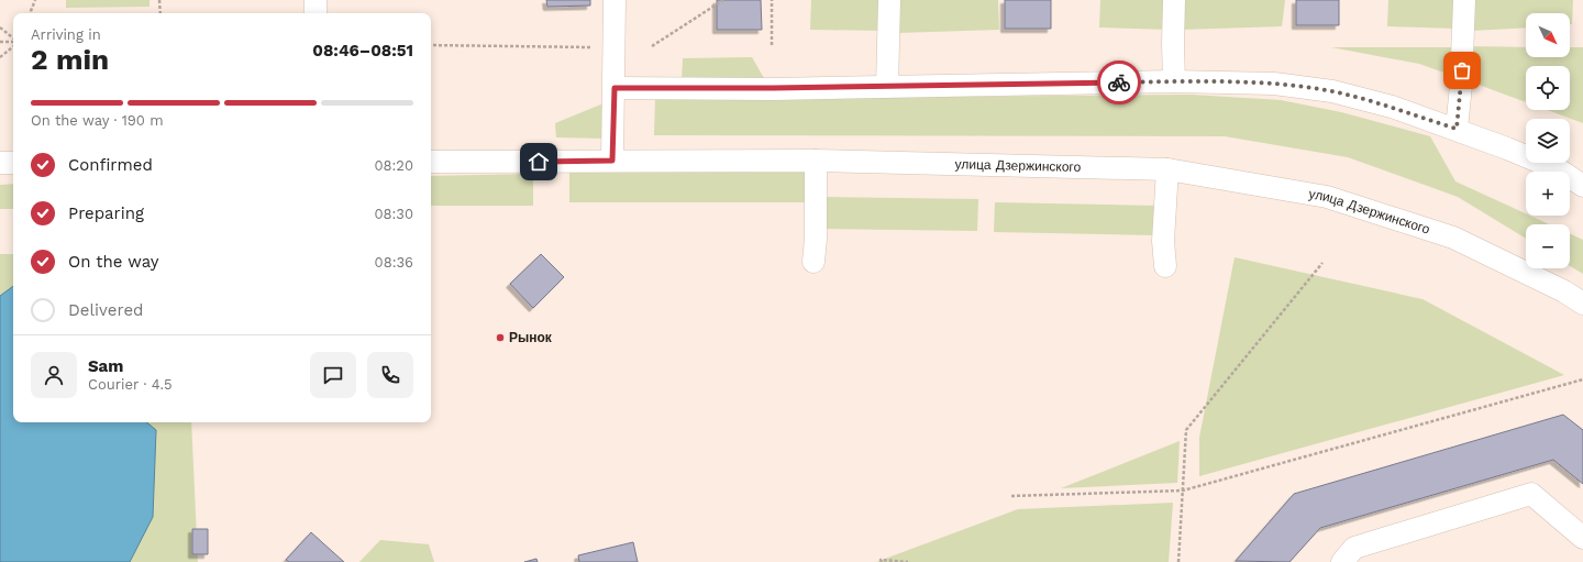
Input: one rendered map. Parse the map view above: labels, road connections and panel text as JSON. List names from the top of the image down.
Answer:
{
  "streets": {
    "street": ["улица Дзержинского"]
  },
  "places": ["Рынок"],
  "north": "bottom right",
  "page": {
    "map_buttons": ["+", "−"],
    "heading": ["2 min", "Arriving in", "08:46–08:51"],
    "panel": ["Sam", "Courier · 4.5"],
    "bar": "On the way · 190 m",
    "list": [
      ["Confirmed", "08:20"],
      ["Preparing", "08:30"],
      ["On the way", "08:36"],
      "Delivered"
    ]
  }
}
